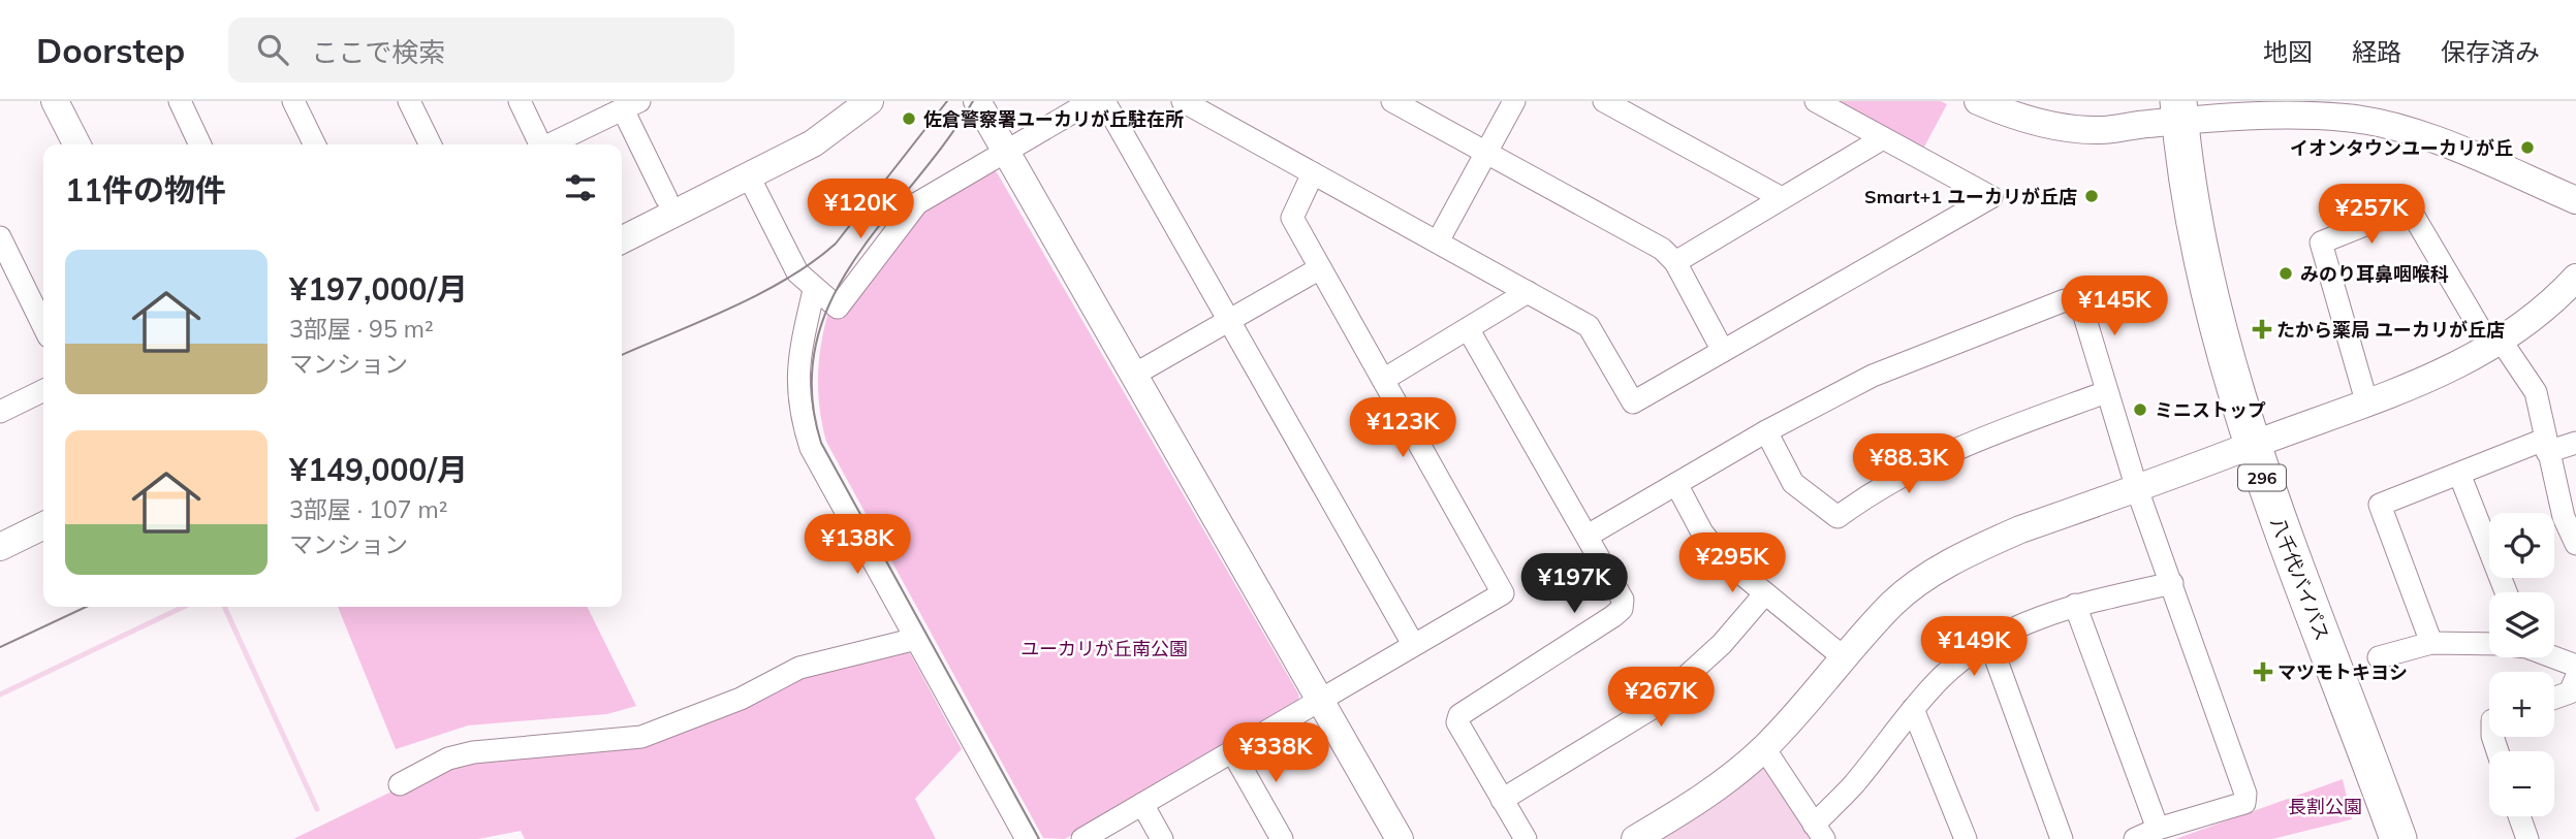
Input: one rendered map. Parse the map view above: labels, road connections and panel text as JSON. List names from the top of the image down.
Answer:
{
  "streets": {
    "highway": ["296", "八千代バイパス"]
  },
  "parks": ["ユーカリが丘南公園", "長割公園"],
  "places": {
    "other": [
      "佐倉警察署ユーカリが丘駐在所",
      "イオンタウンユーカリが丘",
      "Smart+1 ユーカリが丘店",
      "みのり耳鼻咽喉科",
      "ミニストップ"
    ],
    "health": ["たから薬局 ユーカリが丘店", "マツモトキヨシ"]
  },
  "page": {
    "header": "Doorstep",
    "search": "ここで検索",
    "nav": ["地図", "経路", "保存済み"],
    "heading": "11件の物件",
    "price": [
      "¥120K",
      "¥257K",
      "¥145K",
      "¥123K",
      "¥88.3K",
      "¥138K",
      "¥295K",
      "¥197K",
      "¥149K",
      "¥267K",
      "¥338K"
    ],
    "list": [
      {
        "name": "¥197,000/月",
        "note": "3部屋 · 95 m² · マンション"
      },
      {
        "name": "¥149,000/月",
        "note": "3部屋 · 107 m² · マンション"
      }
    ],
    "map_buttons": ["+", "−"]
  }
}
